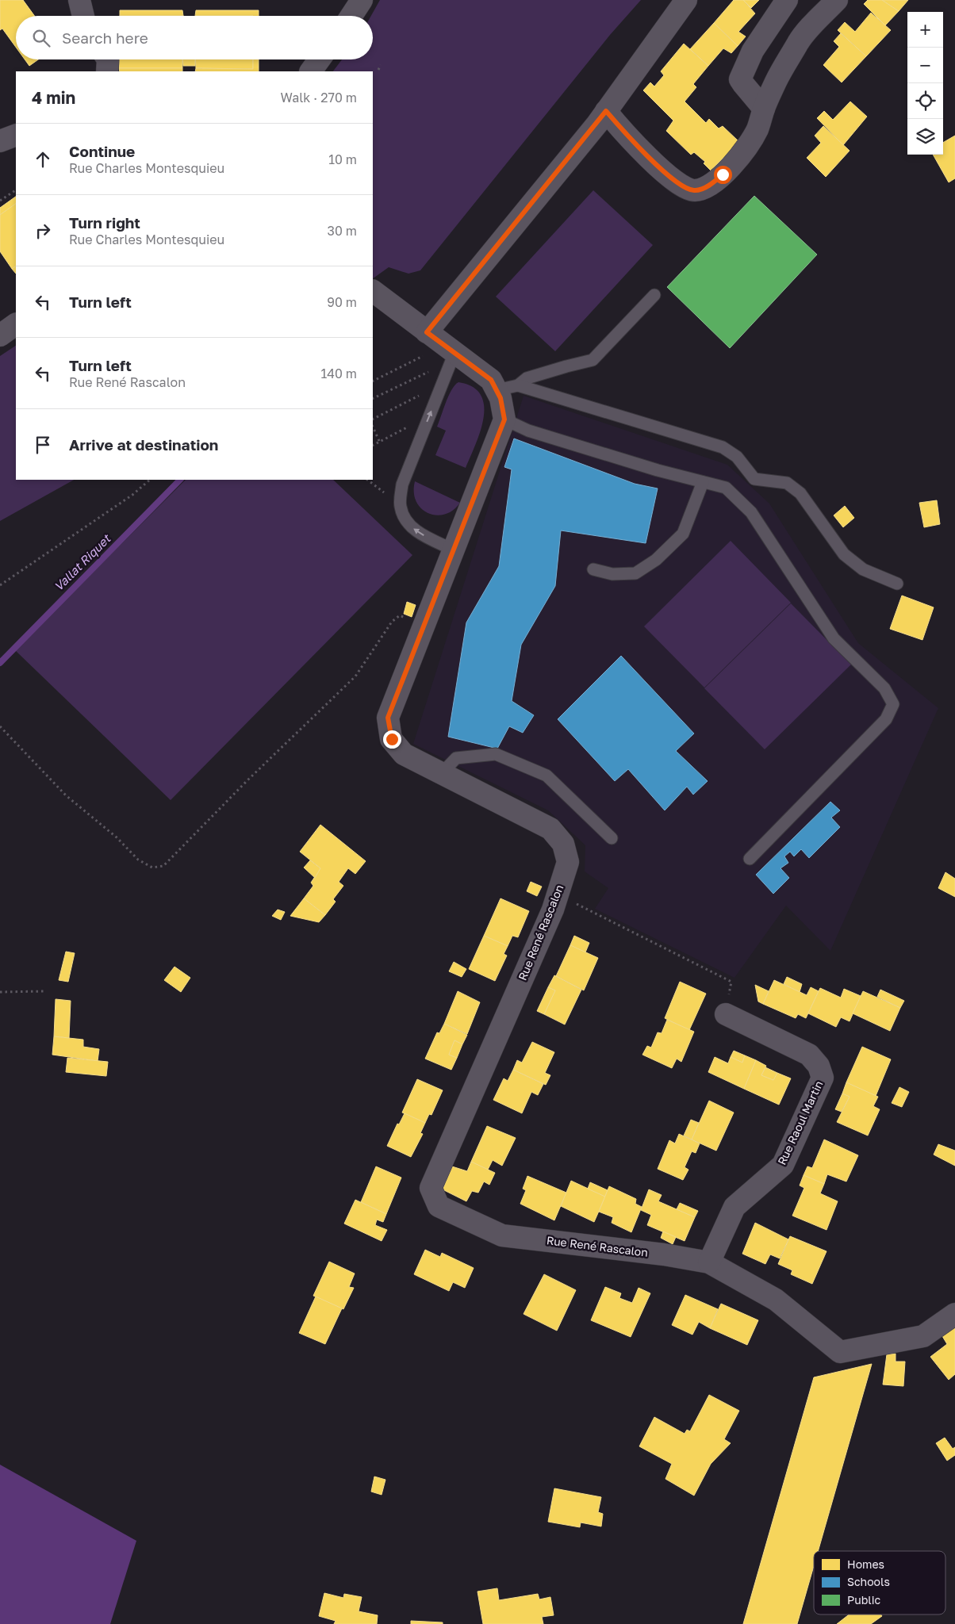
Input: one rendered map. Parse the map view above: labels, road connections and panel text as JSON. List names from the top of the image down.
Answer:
{
  "streets": {
    "street": ["Rue René Rascalon", "Rue Raoul Martin"]
  },
  "crossings": [
    ["Rue René Rascalon", "Rue Raoul Martin"]
  ],
  "water": ["Vallat Riquet"],
  "legend": ["Homes", "Schools", "Public"],
  "page": {
    "map_buttons": ["+", "−"],
    "search": "Search here",
    "heading": ["4 min", "Walk · 270 m"],
    "list": [
      ["Continue", "Rue Charles Montesquieu", "10 m"],
      ["Turn right", "Rue Charles Montesquieu", "30 m"],
      ["Turn left", "90 m"],
      ["Turn left", "Rue René Rascalon", "140 m"],
      "Arrive at destination"
    ]
  }
}
